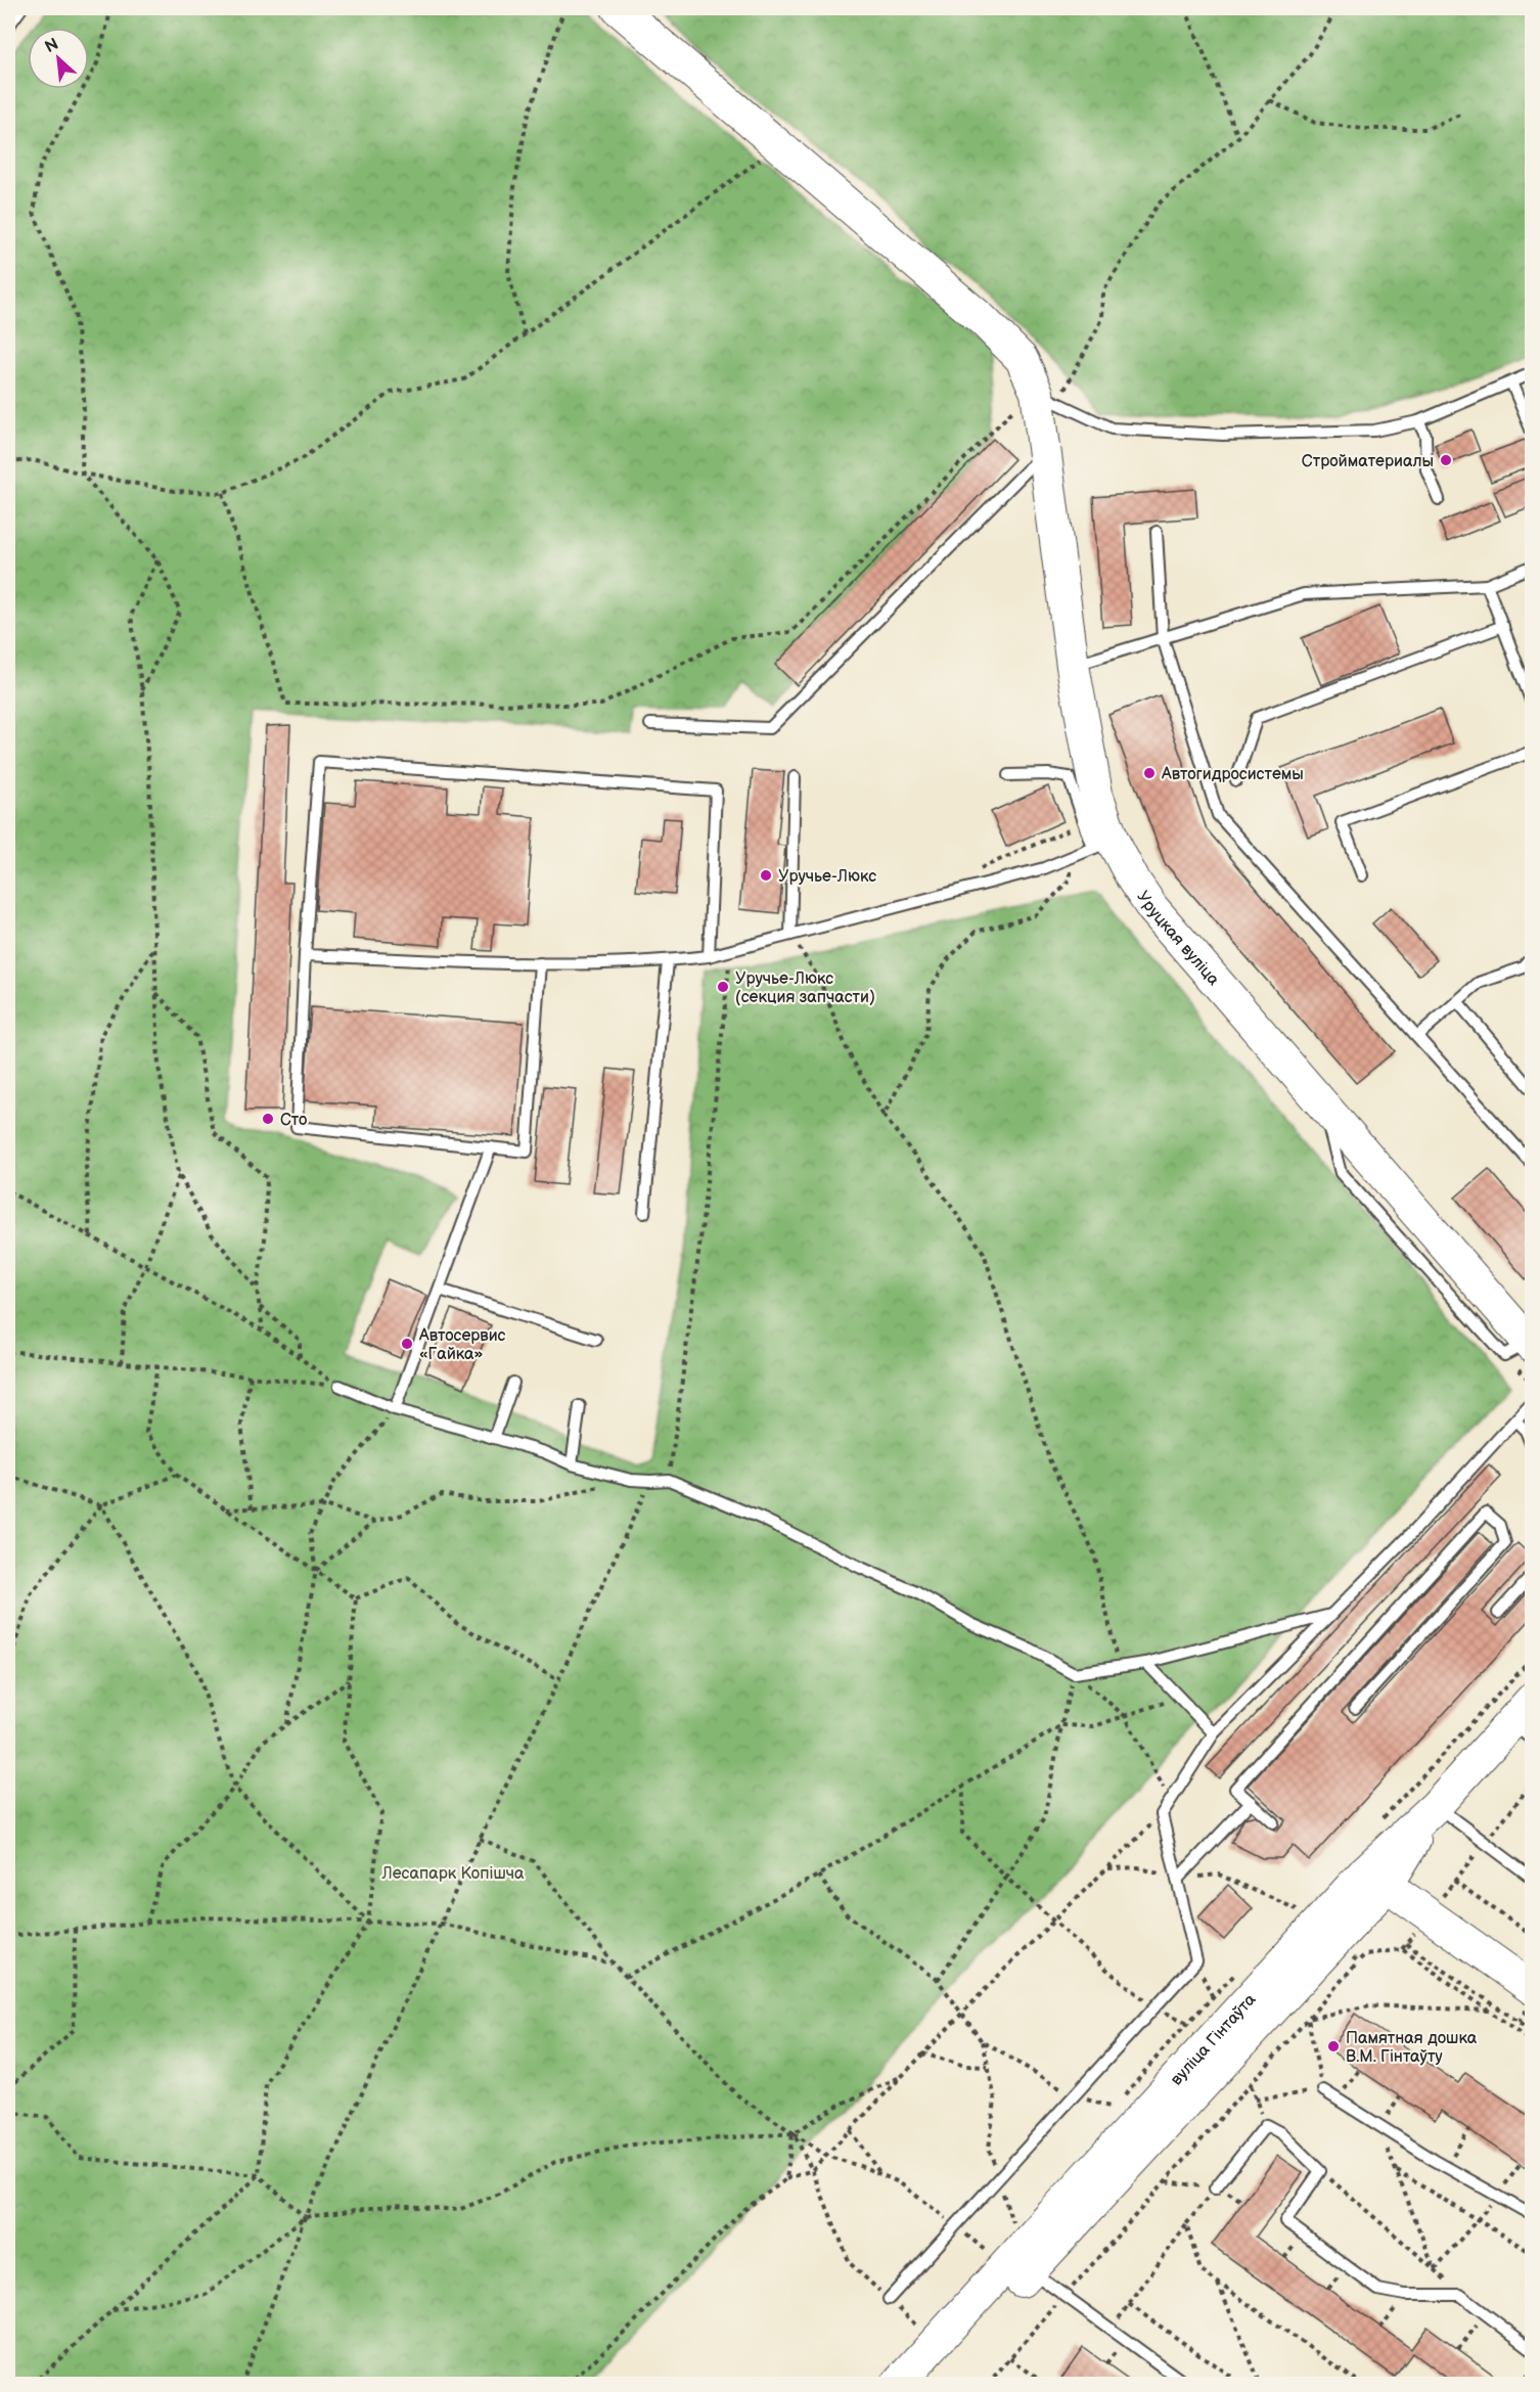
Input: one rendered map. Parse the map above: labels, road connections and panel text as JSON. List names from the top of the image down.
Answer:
{
  "streets": {
    "street": ["Уруцкая вуліца", "вуліца Гінтаўта"]
  },
  "parks": ["Лесапарк Копішча"],
  "places": [
    "Стройматериалы",
    "Автогидросистемы",
    "Уручье-Люкс",
    "Уручье-Люкс (секция запчасти)",
    "Сто",
    "Автосервис «Гайка»",
    "Памятная дошка В.М. Гінтаўту"
  ],
  "north": "top left"
}
